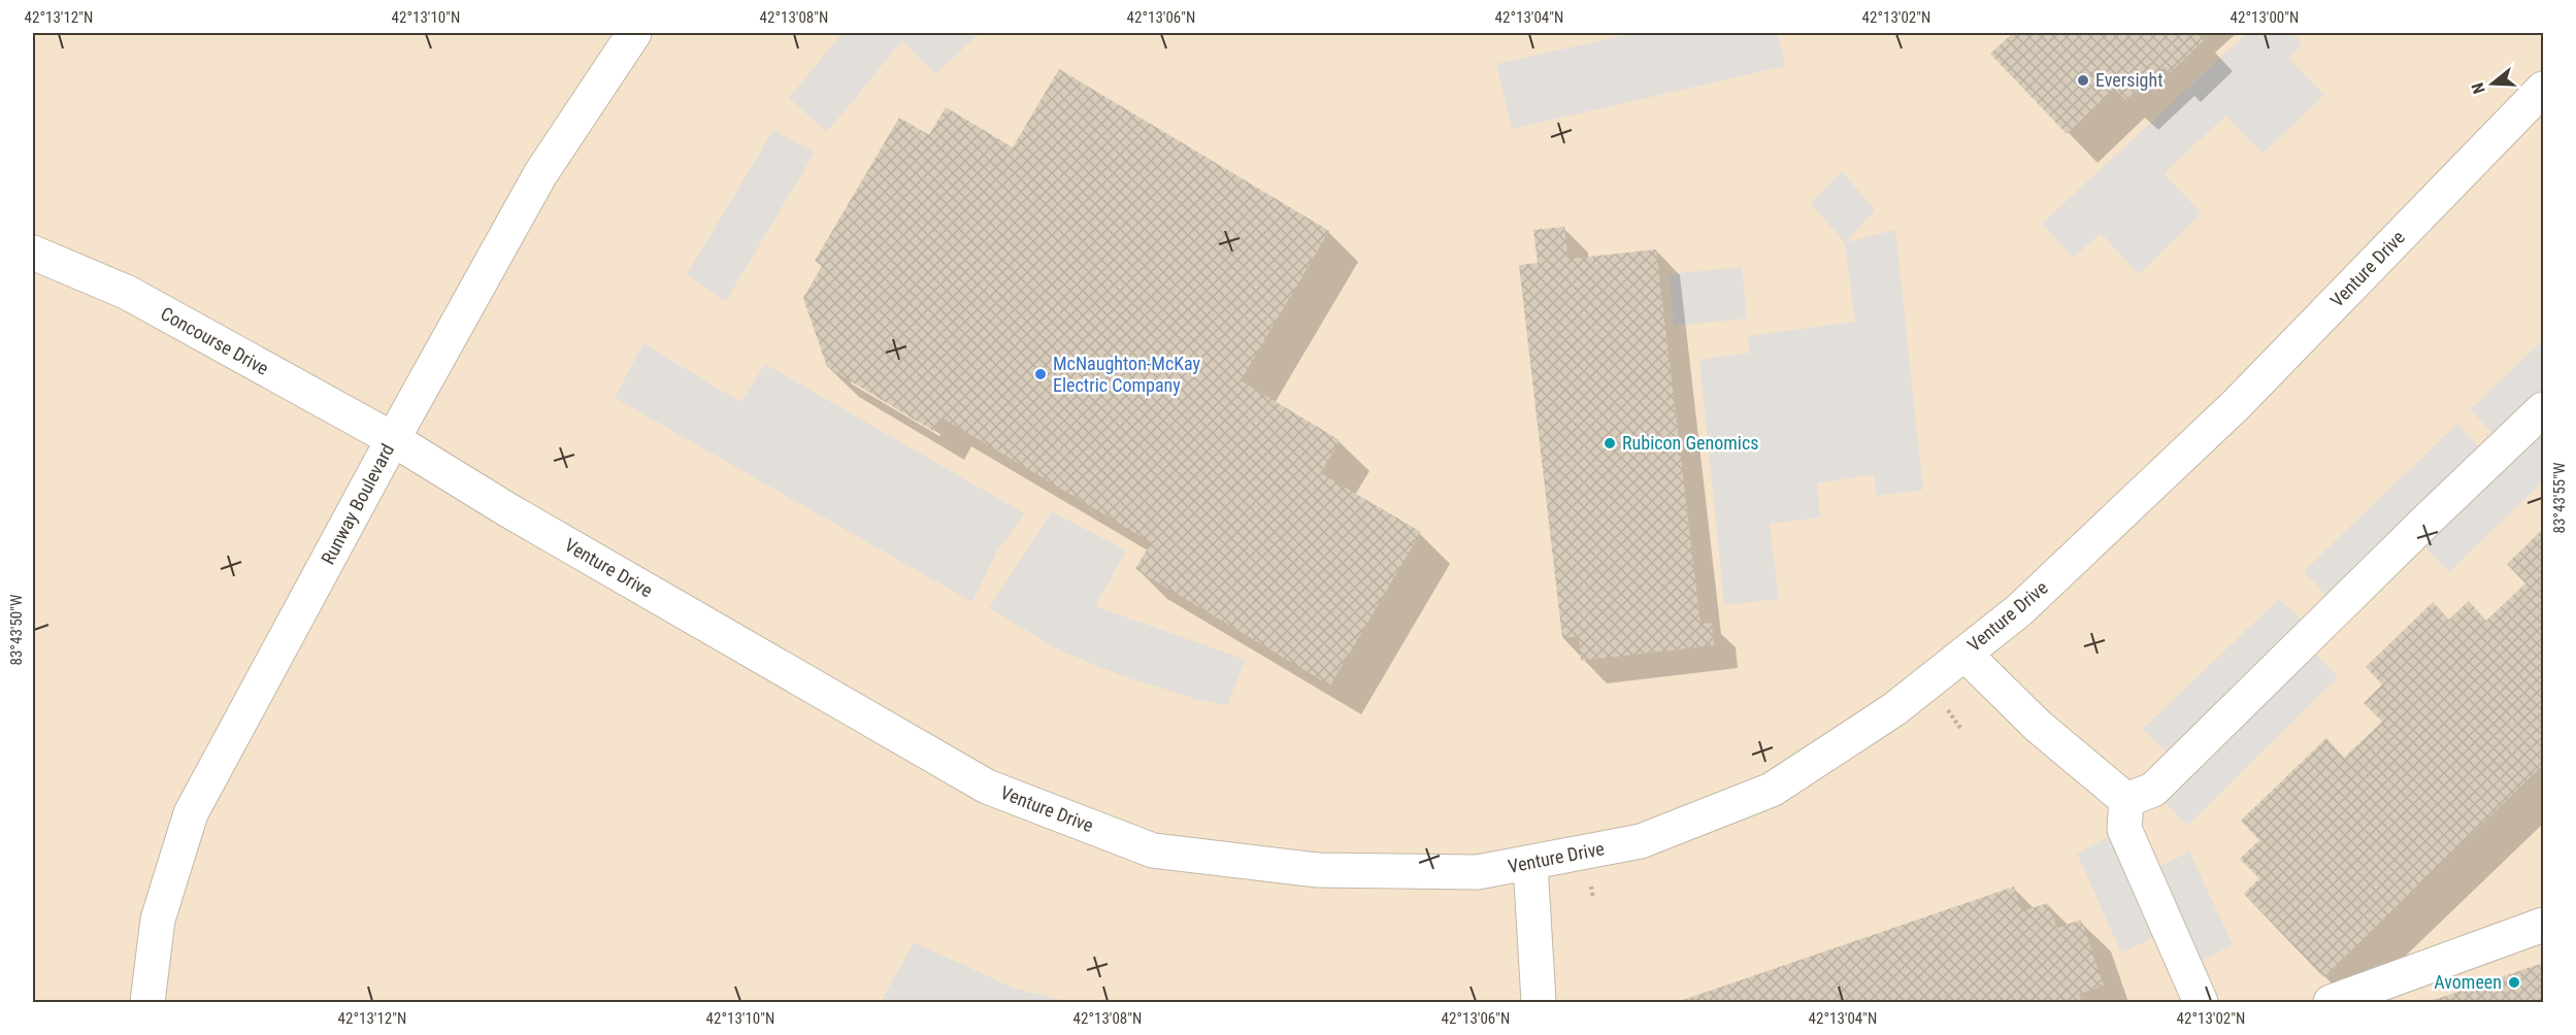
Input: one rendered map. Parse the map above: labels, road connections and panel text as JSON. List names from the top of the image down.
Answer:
{
  "streets": {
    "street": ["Venture Drive", "Concourse Drive", "Runway Boulevard"]
  },
  "crossings": [
    ["Venture Drive", "Concourse Drive"],
    ["Venture Drive", "Runway Boulevard"],
    ["Concourse Drive", "Runway Boulevard"]
  ],
  "places": [
    "Eversight",
    "McNaughton-McKay Electric Company",
    "Rubicon Genomics",
    "Avomeen"
  ],
  "north": "left",
  "coordinates": [
    "42°13'12\"N",
    "42°13'10\"N",
    "42°13'08\"N",
    "42°13'06\"N",
    "42°13'04\"N",
    "42°13'02\"N",
    "42°13'00\"N",
    "83°43'55\"W",
    "83°43'50\"W"
  ]
}
